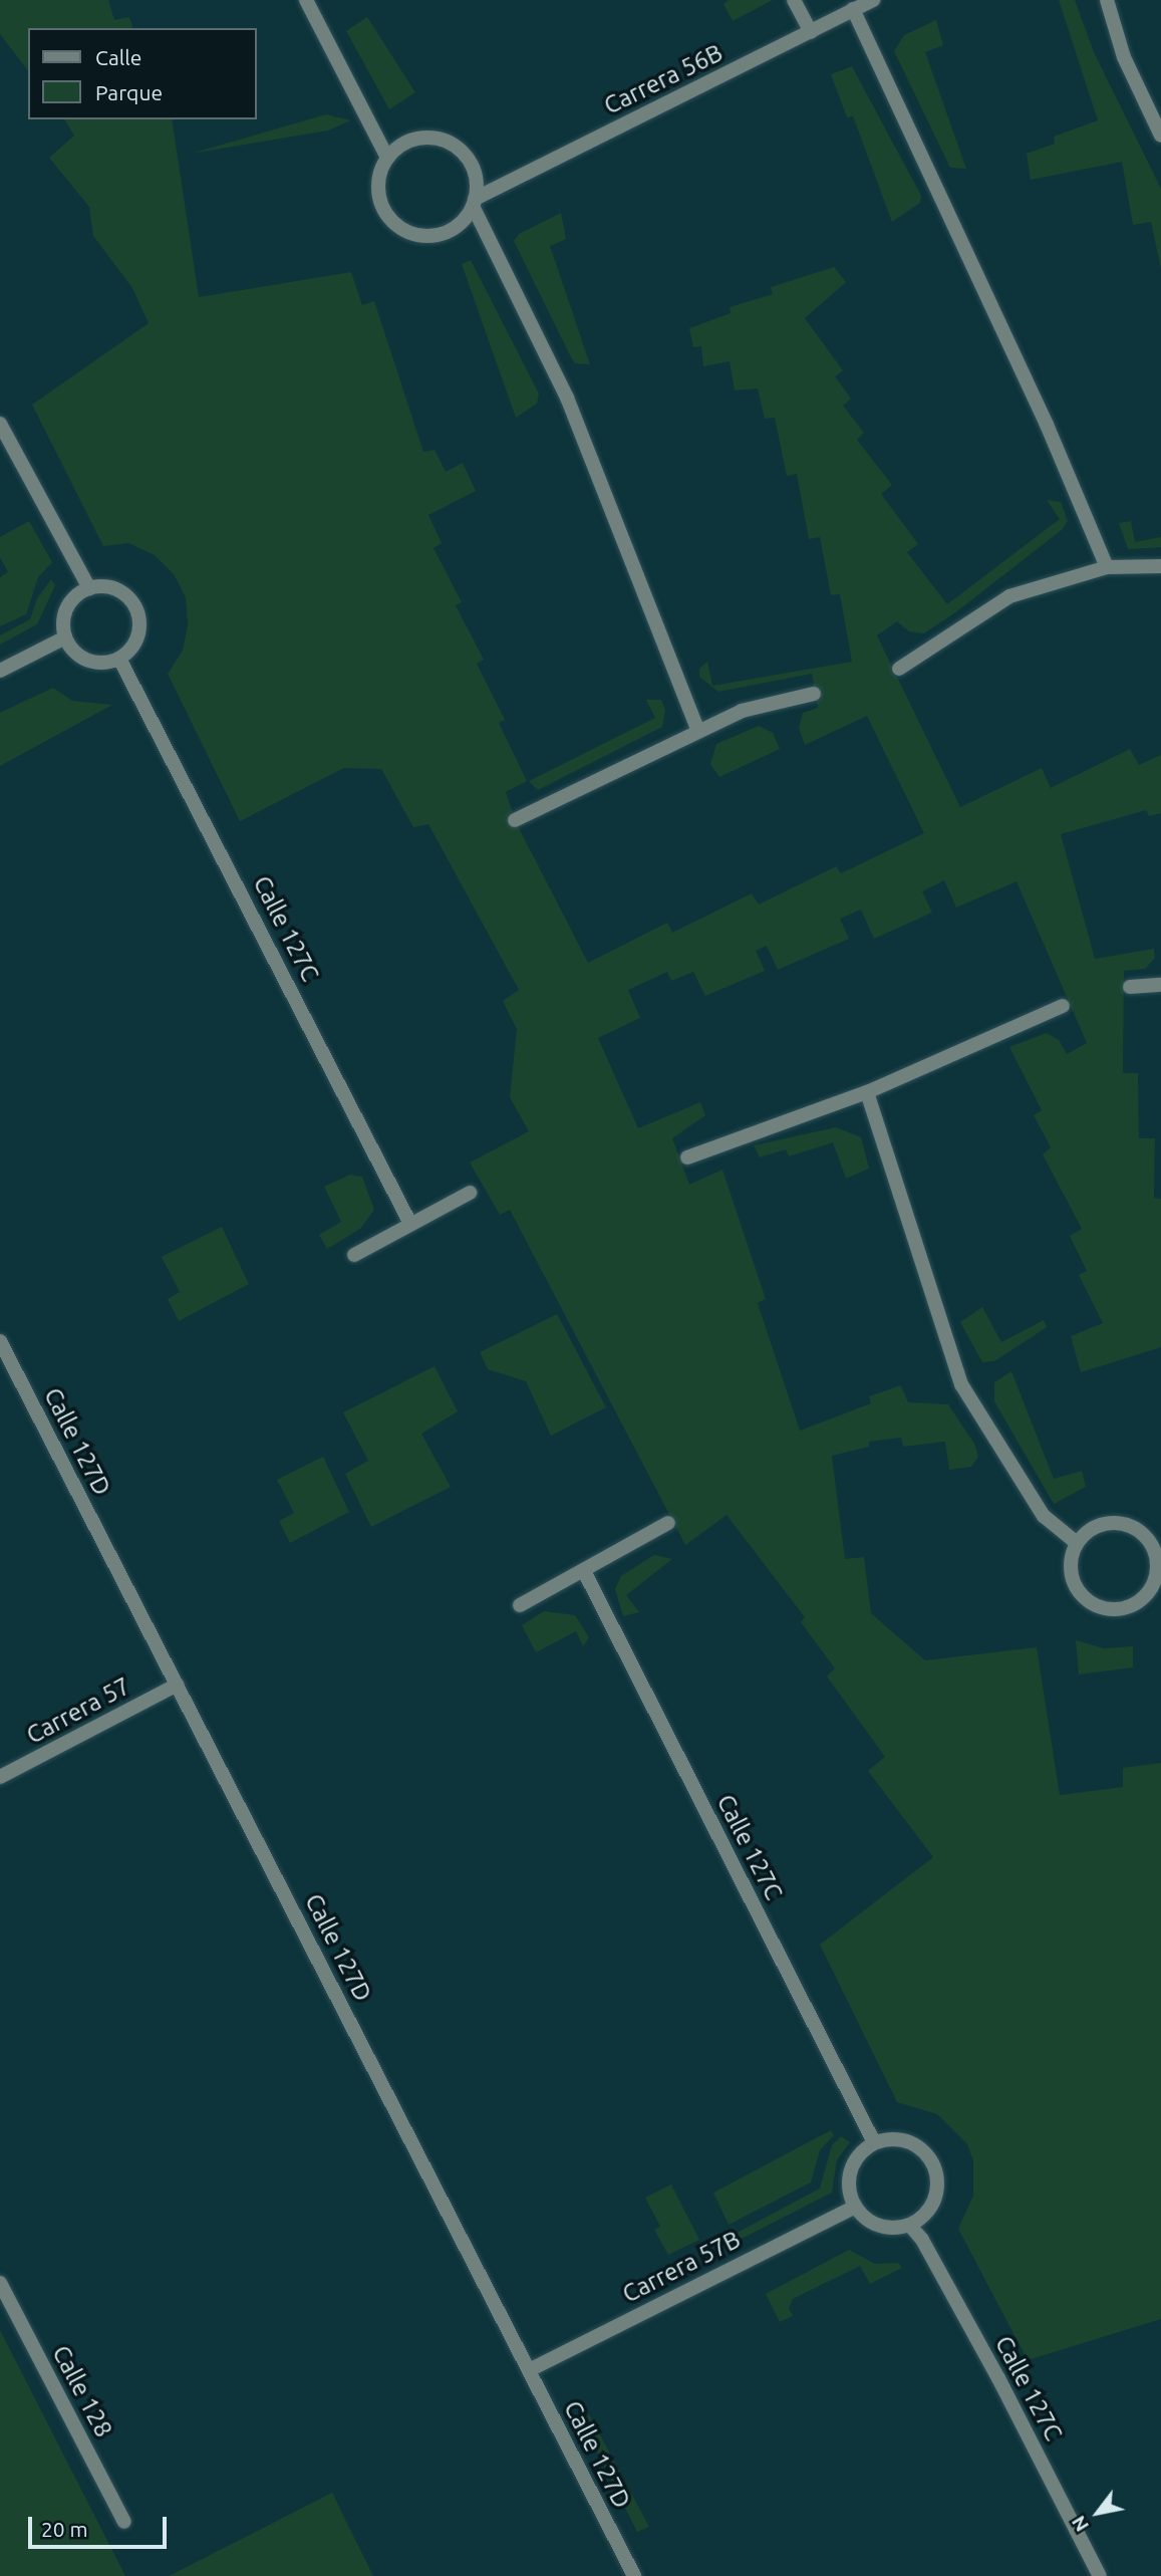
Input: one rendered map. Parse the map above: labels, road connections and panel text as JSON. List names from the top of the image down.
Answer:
{
  "streets": {
    "street": [
      "Carrera 56B",
      "Calle 127C",
      "Calle 127D",
      "Carrera 57",
      "Carrera 57B",
      "Calle 128"
    ]
  },
  "crossings": [
    ["Calle 127C", "Carrera 57B"],
    ["Calle 127D", "Carrera 57"],
    ["Calle 127D", "Carrera 57B"]
  ],
  "legend": ["Calle", "Parque"],
  "scale_bar": "20 m",
  "north": "bottom left"
}
